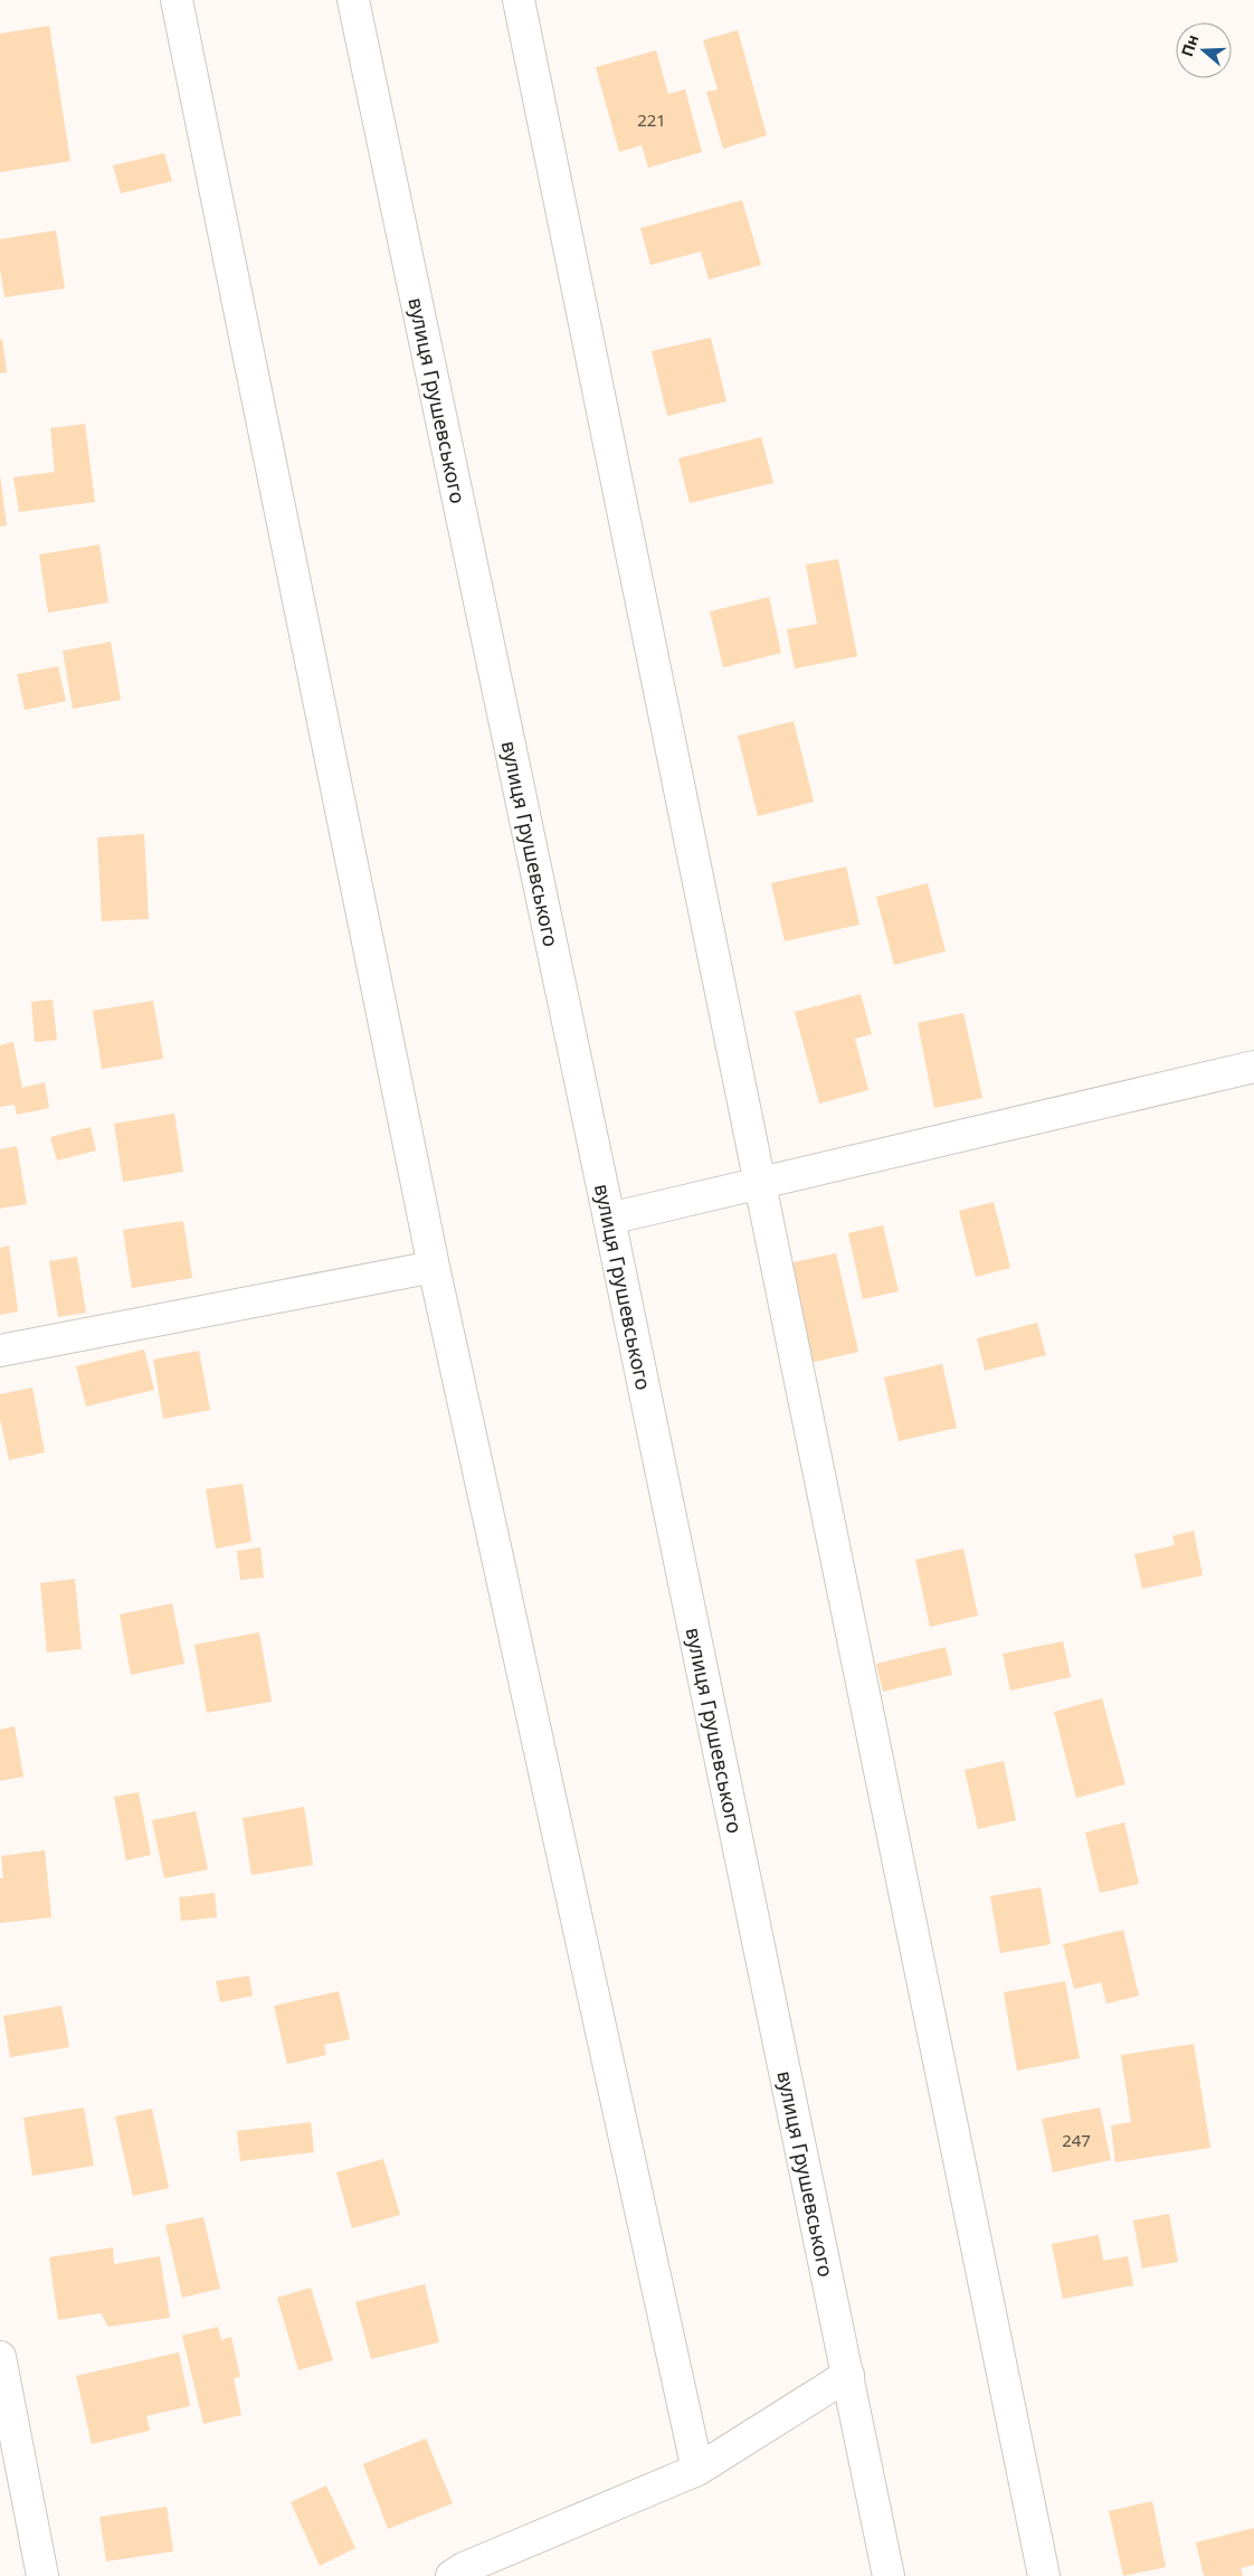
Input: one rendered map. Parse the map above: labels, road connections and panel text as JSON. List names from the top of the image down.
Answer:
{
  "streets": {
    "main road": ["вулиця Грушевського"]
  },
  "house_numbers": ["221", "247"],
  "north": "left"
}
